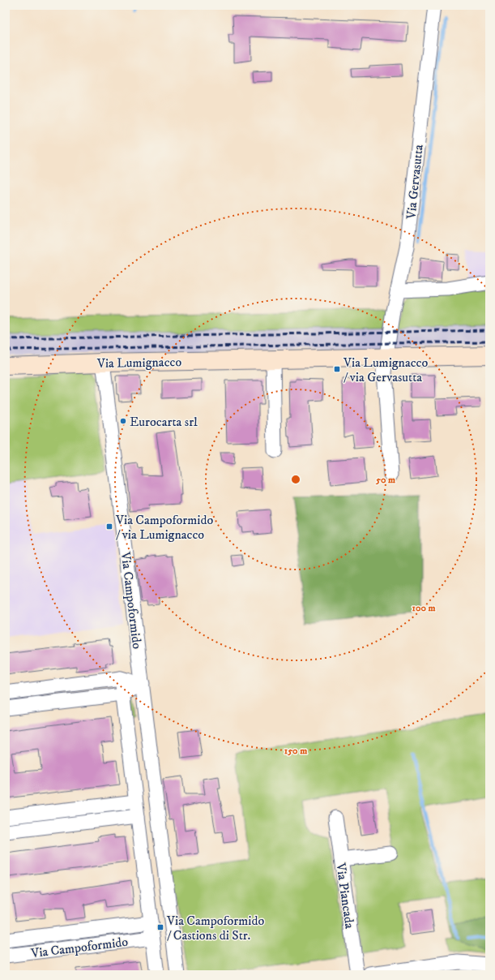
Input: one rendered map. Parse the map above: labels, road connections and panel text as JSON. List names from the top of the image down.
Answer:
{
  "streets": {
    "main road": ["Via Lumignacco"],
    "street": ["Via Gervasutta", "Via Campoformido", "Via Piancada"]
  },
  "crossings": [
    ["Via Gervasutta", "Via Lumignacco"],
    ["Via Lumignacco", "Via Campoformido"]
  ],
  "places": {
    "transit": ["Via Lumignacco / via Gervasutta", "Via Campoformido / via Lumignacco", "Via Campoformido / Castions di Str."],
    "other": ["Eurocarta srl"]
  },
  "rings": ["50 m", "100 m", "150 m"]
}
